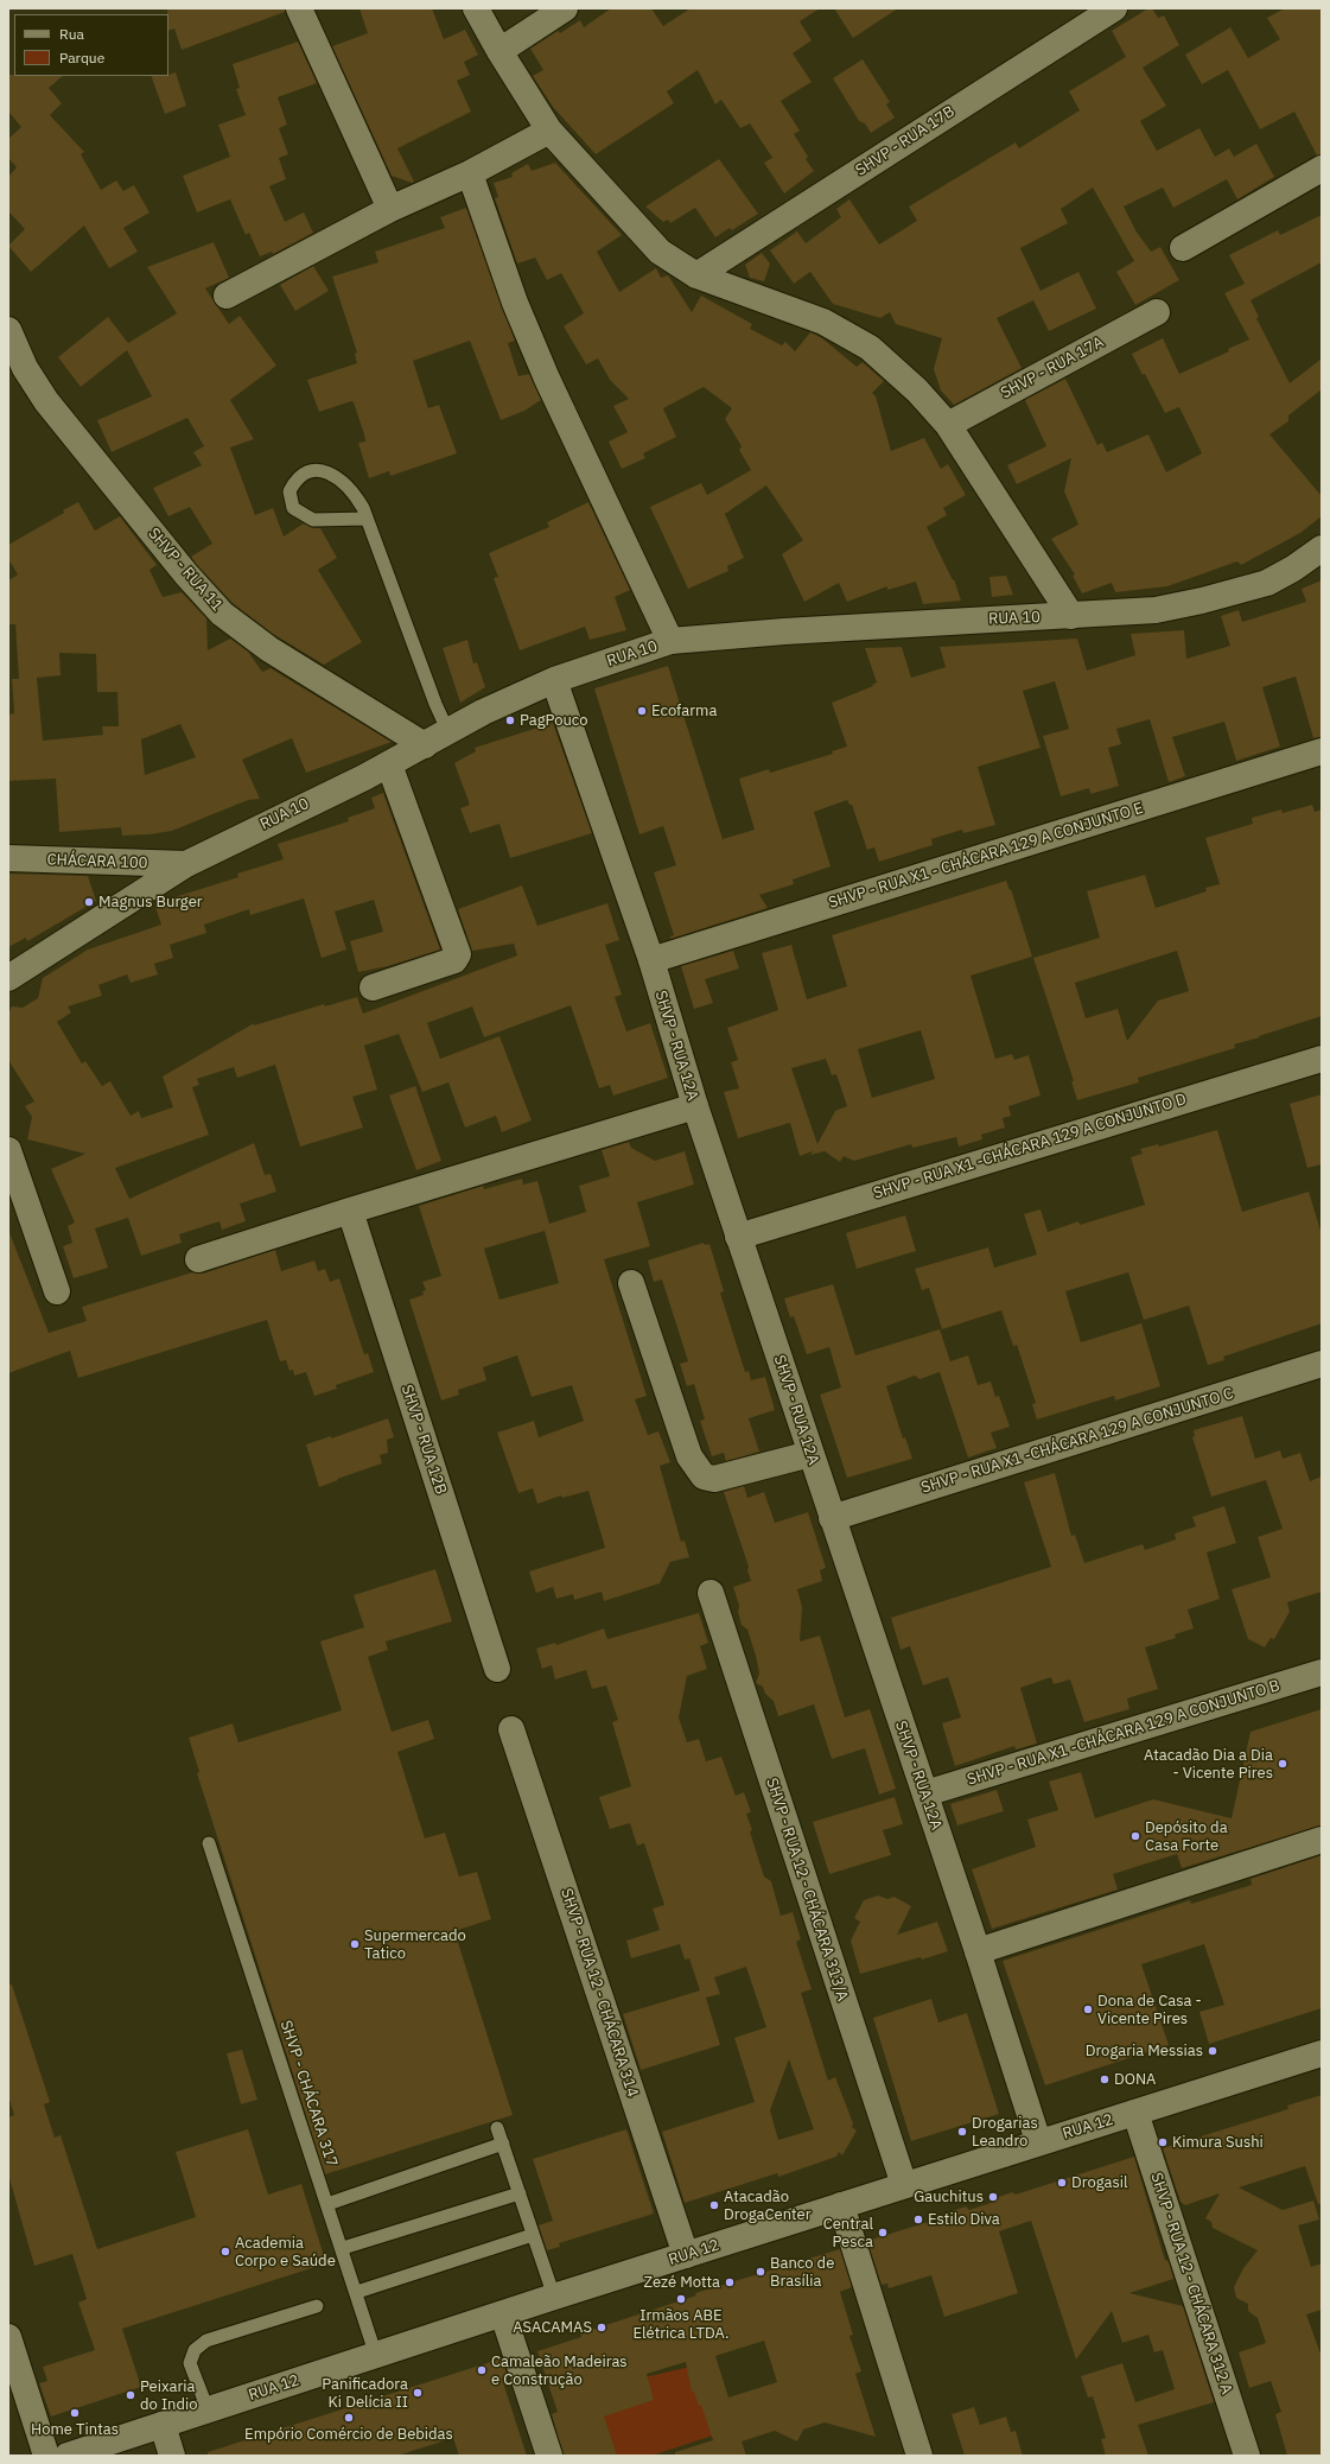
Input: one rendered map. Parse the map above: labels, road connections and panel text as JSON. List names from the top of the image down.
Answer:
{
  "streets": {
    "street": [
      "SHVP - RUA 17B",
      "SHVP - RUA 17A",
      "SHVP - RUA 11",
      "RUA 10",
      "SHVP - RUA X1 - CHÁCARA 129 A CONJUNTO E",
      "CHÁCARA 100",
      "SHVP - RUA 12A",
      "SHVP - RUA X1 -CHÁCARA 129 A CONJUNTO D",
      "SHVP - RUA 12B",
      "SHVP - RUA X1 -CHÁCARA 129 A CONJUNTO C",
      "SHVP - RUA X1 -CHÁCARA 129 A CONJUNTO B",
      "SHVP - RUA 12 - CHÁCARA 313/A",
      "SHVP - RUA 12 - CHÁCARA 314",
      "RUA 12",
      "SHVP - RUA 12 - CHÁCARA 312 A"
    ],
    "lane": ["SHVP - CHÁCARA 317"]
  },
  "crossings": [
    ["SHVP - RUA 11", "RUA 10"],
    ["RUA 10", "CHÁCARA 100"],
    ["RUA 10", "SHVP - RUA 12A"],
    ["SHVP - RUA X1 - CHÁCARA 129 A CONJUNTO E", "SHVP - RUA 12A"],
    ["SHVP - RUA 12A", "SHVP - RUA X1 -CHÁCARA 129 A CONJUNTO D"],
    ["SHVP - RUA 12A", "SHVP - RUA X1 -CHÁCARA 129 A CONJUNTO C"],
    ["SHVP - RUA 12A", "SHVP - RUA X1 -CHÁCARA 129 A CONJUNTO B"],
    ["SHVP - RUA 12A", "RUA 12"],
    ["SHVP - RUA 12 - CHÁCARA 313/A", "RUA 12"],
    ["SHVP - RUA 12 - CHÁCARA 314", "RUA 12"],
    ["SHVP - CHÁCARA 317", "RUA 12"],
    ["RUA 12", "SHVP - RUA 12 - CHÁCARA 312 A"]
  ],
  "places": [
    "Ecofarma",
    "PagPouco",
    "Magnus Burger",
    "Atacadão Dia a Dia - Vicente Pires",
    "Depósito da Casa Forte",
    "Supermercado Tatico",
    "Dona de Casa - Vicente Pires",
    "Drogaria Messias",
    "DONA",
    "Drogarias Leandro",
    "Kimura Sushi",
    "Drogasil",
    "Gauchitus",
    "Atacadão DrogaCenter",
    "Estilo Diva",
    "Central Pesca",
    "Academia Corpo e Saúde",
    "Banco de Brasília",
    "Zezé Motta",
    "Irmãos ABE Elétrica LTDA.",
    "ASACAMAS",
    "Camaleão Madeiras e Construção",
    "Panificadora Ki Delícia II",
    "Peixaria do Indio",
    "Home Tintas",
    "Empório Comércio de Bebidas"
  ],
  "legend": ["Rua", "Parque"]
}
